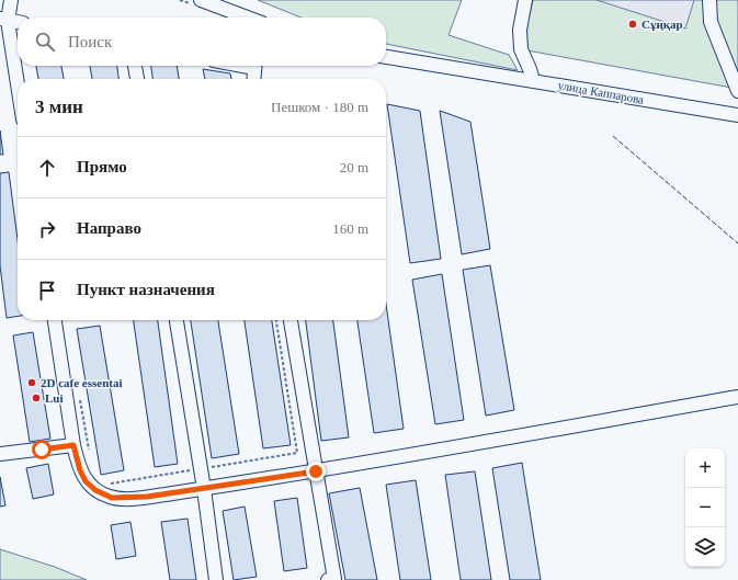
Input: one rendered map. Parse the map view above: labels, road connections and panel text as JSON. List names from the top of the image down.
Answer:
{
  "streets": {
    "street": ["улица Каппарова"]
  },
  "places": ["Сұңқар", "2D cafe essentai", "Lui"],
  "page": {
    "search": "Поиск",
    "heading": ["3 мин", "Пешком · 180 m"],
    "list": [
      ["Прямо", "20 m"],
      ["Направо", "160 m"],
      "Пункт назначения"
    ],
    "map_buttons": ["+", "−"]
  }
}
